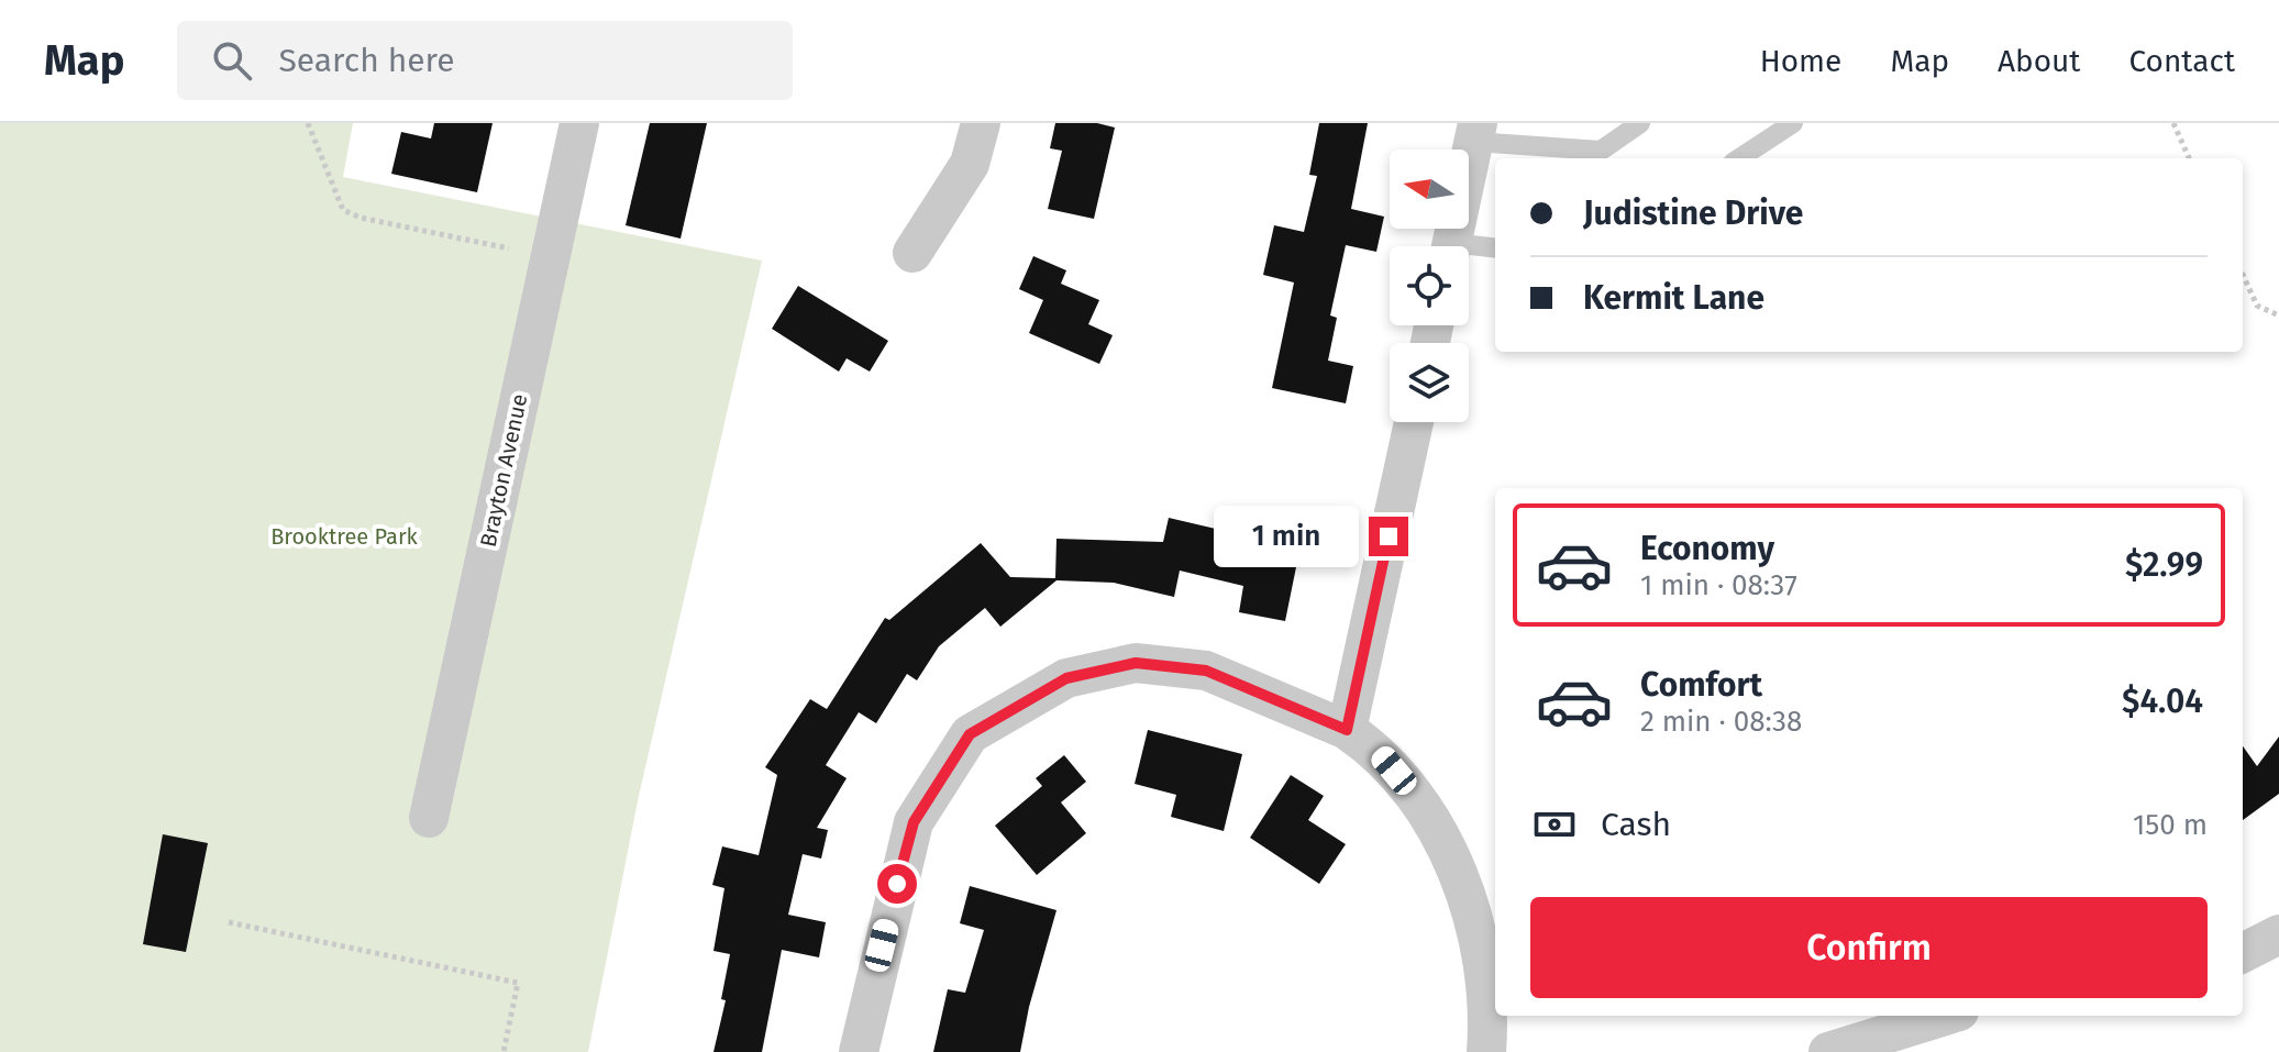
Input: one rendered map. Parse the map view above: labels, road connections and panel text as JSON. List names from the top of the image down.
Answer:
{
  "streets": {
    "street": ["Brayton Avenue"]
  },
  "parks": ["Brooktree Park"],
  "north": "left",
  "page": {
    "header": "Map",
    "search": "Search here",
    "nav": [
      "Home",
      "Map",
      "About",
      "Contact"
    ],
    "banner": ["Judistine Drive", "Kermit Lane"],
    "list": [
      {
        "name": "Economy",
        "note": "1 min · 08:37",
        "value": "$2.99"
      },
      {
        "name": "Comfort",
        "note": "2 min · 08:38",
        "value": "$4.04"
      }
    ],
    "bubble": "1 min",
    "pay": ["Cash", "150 m"],
    "buttons": "Confirm"
  }
}
